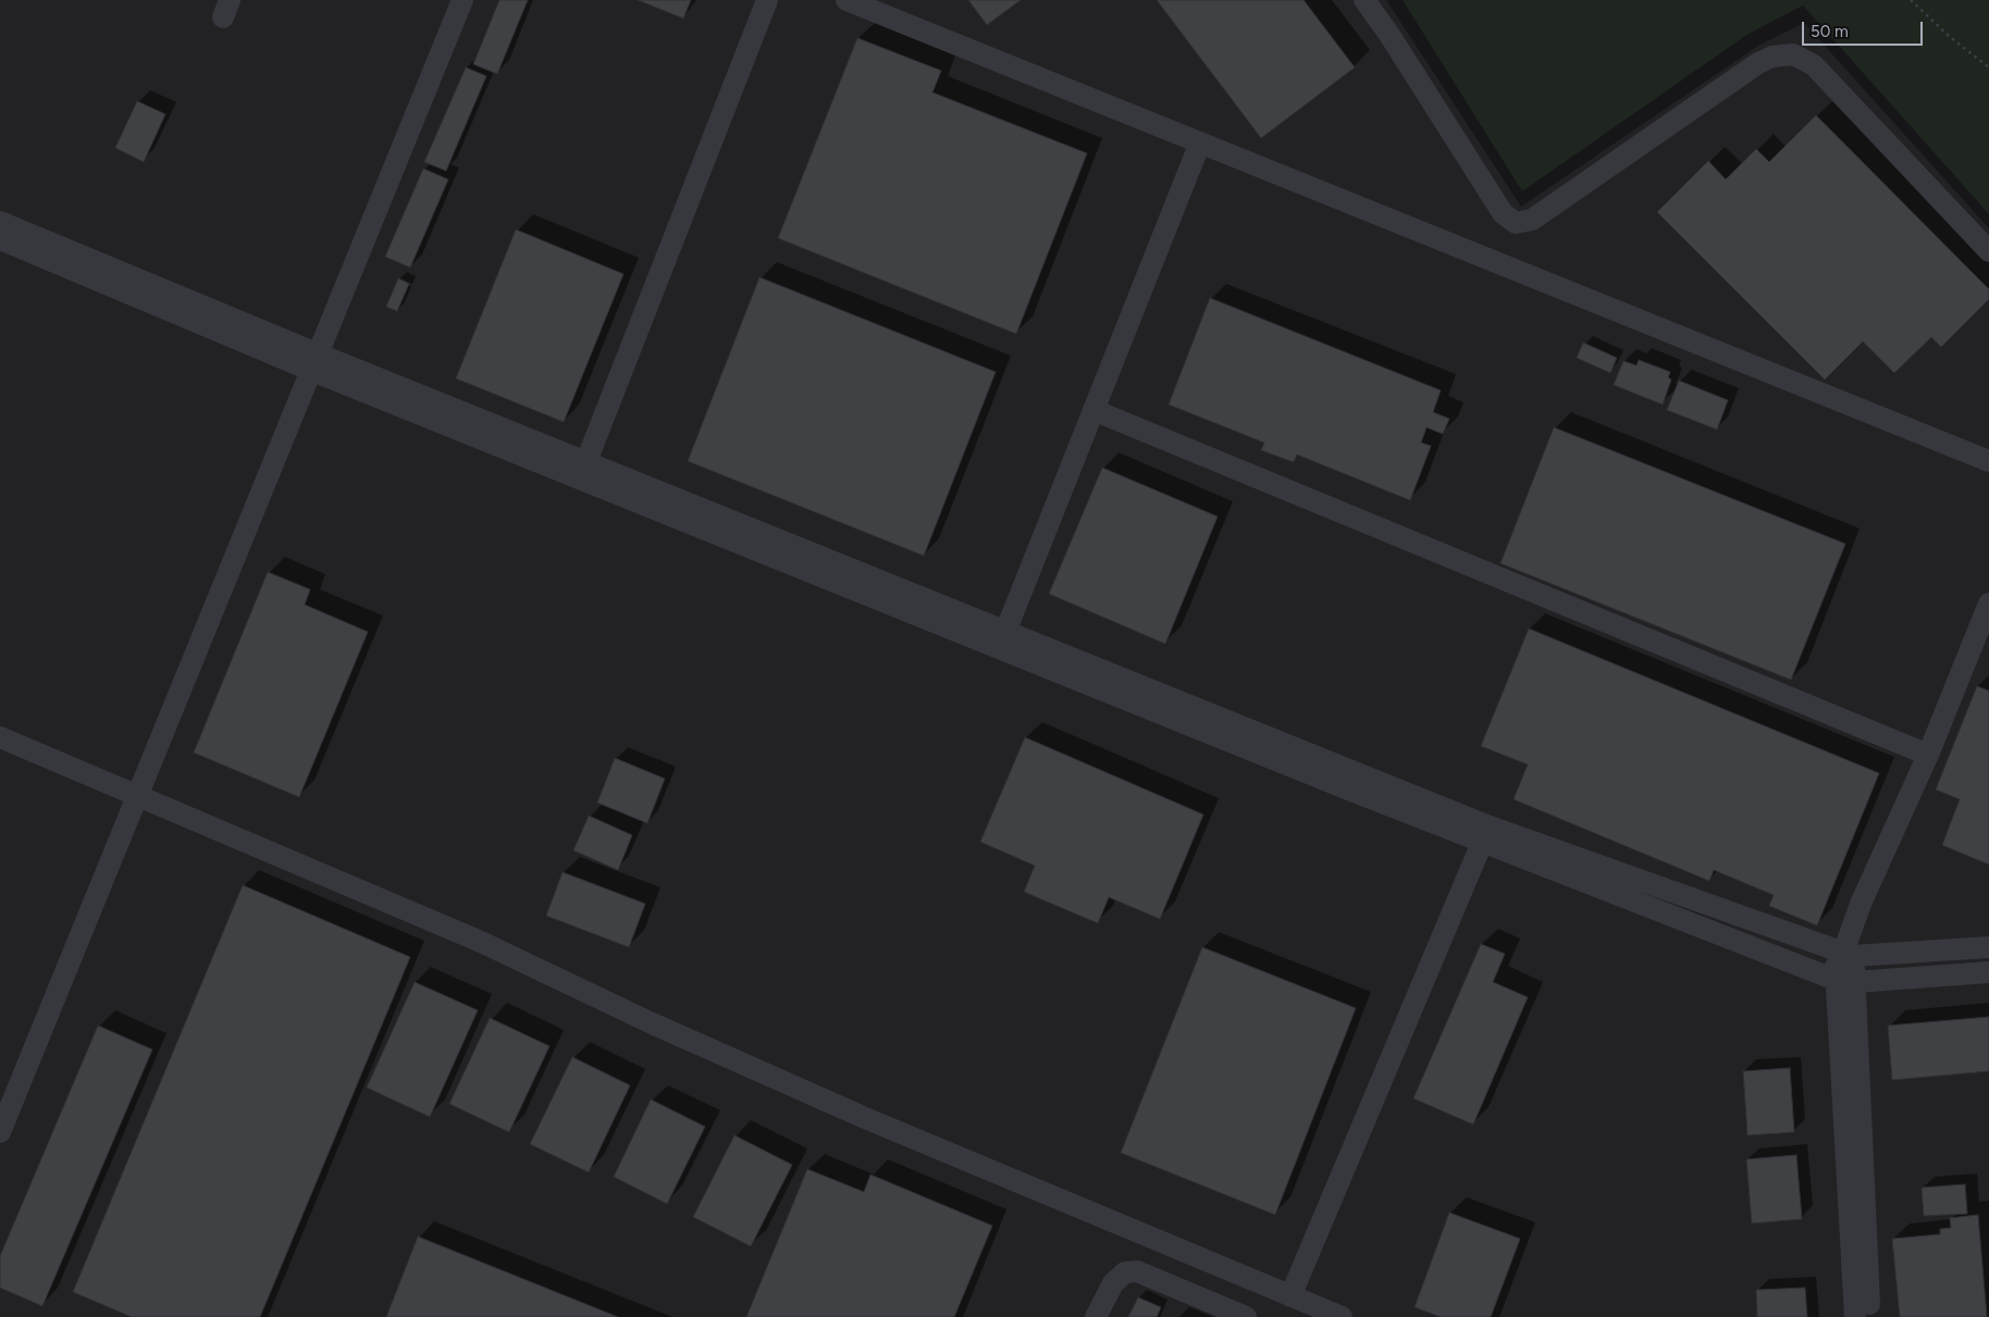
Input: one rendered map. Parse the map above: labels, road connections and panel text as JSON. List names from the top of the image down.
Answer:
{
  "scale_bar": "50 m"
}
